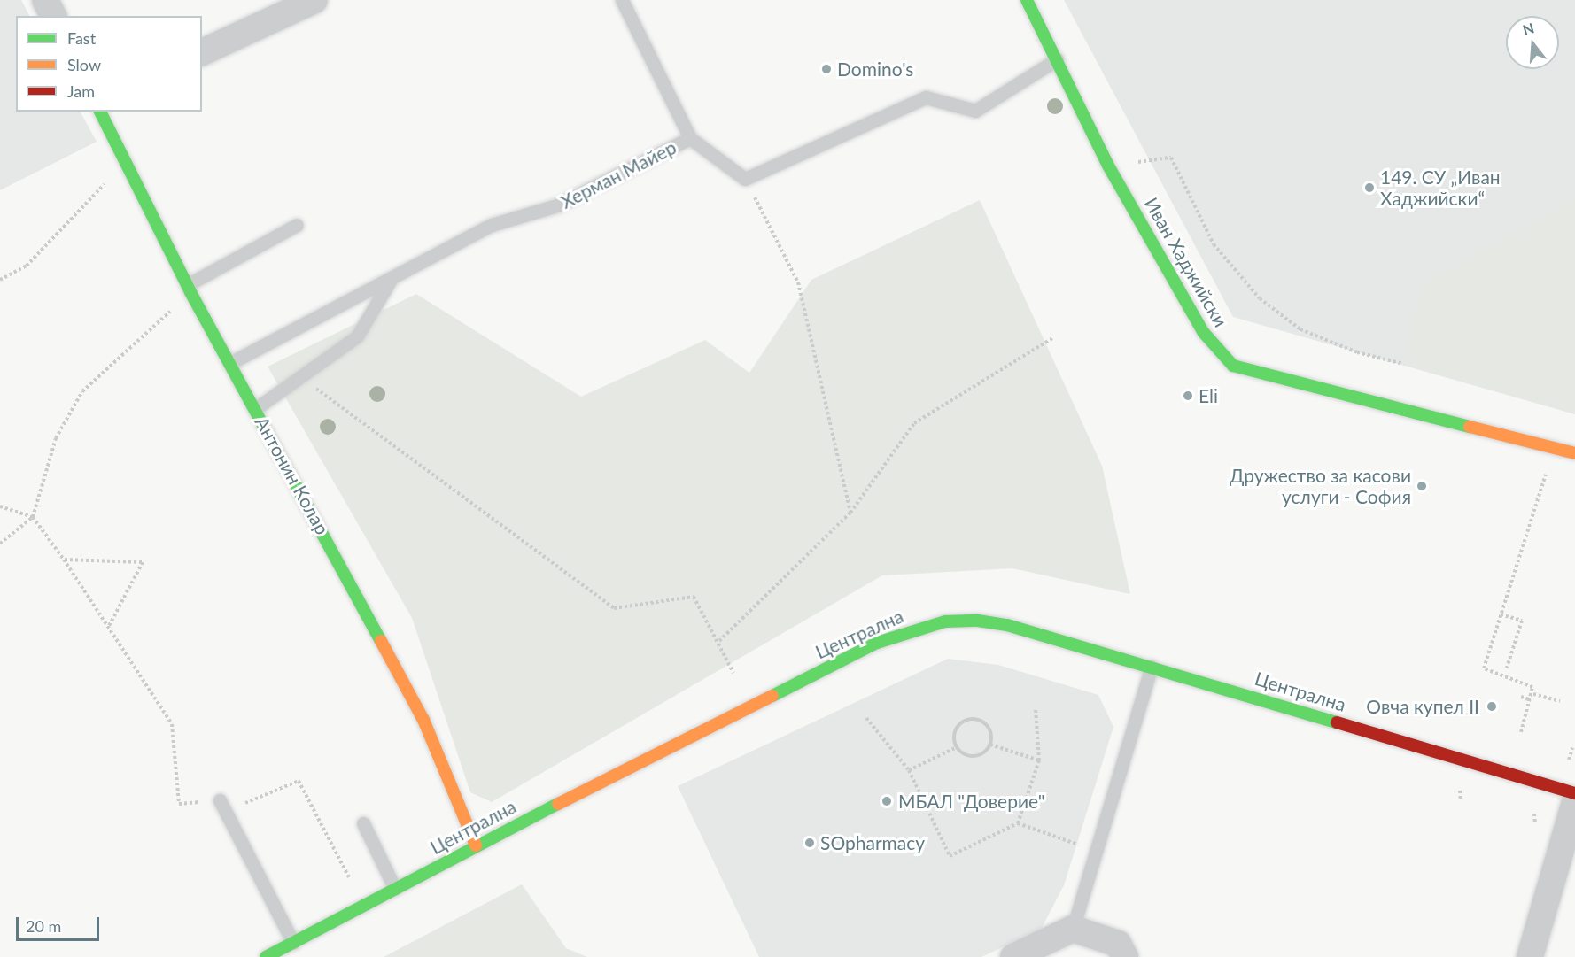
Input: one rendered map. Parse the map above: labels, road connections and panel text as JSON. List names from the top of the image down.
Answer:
{
  "streets": {
    "street": ["Иван Хаджийски", "Антонин Колар", "Централна"],
    "lane": ["Херман Майер"]
  },
  "crossings": [
    ["Херман Майер", "Антонин Колар"],
    ["Антонин Колар", "Централна"]
  ],
  "places": [
    "Domino's",
    "149. СУ „Иван Хаджийски“",
    "Eli",
    "Дружество за касови услуги - София",
    "Овча купел II",
    "МБАЛ \"Доверие\"",
    "SOpharmacy"
  ],
  "legend": ["Fast", "Slow", "Jam"],
  "scale_bar": "20 m",
  "north": "top"
}
